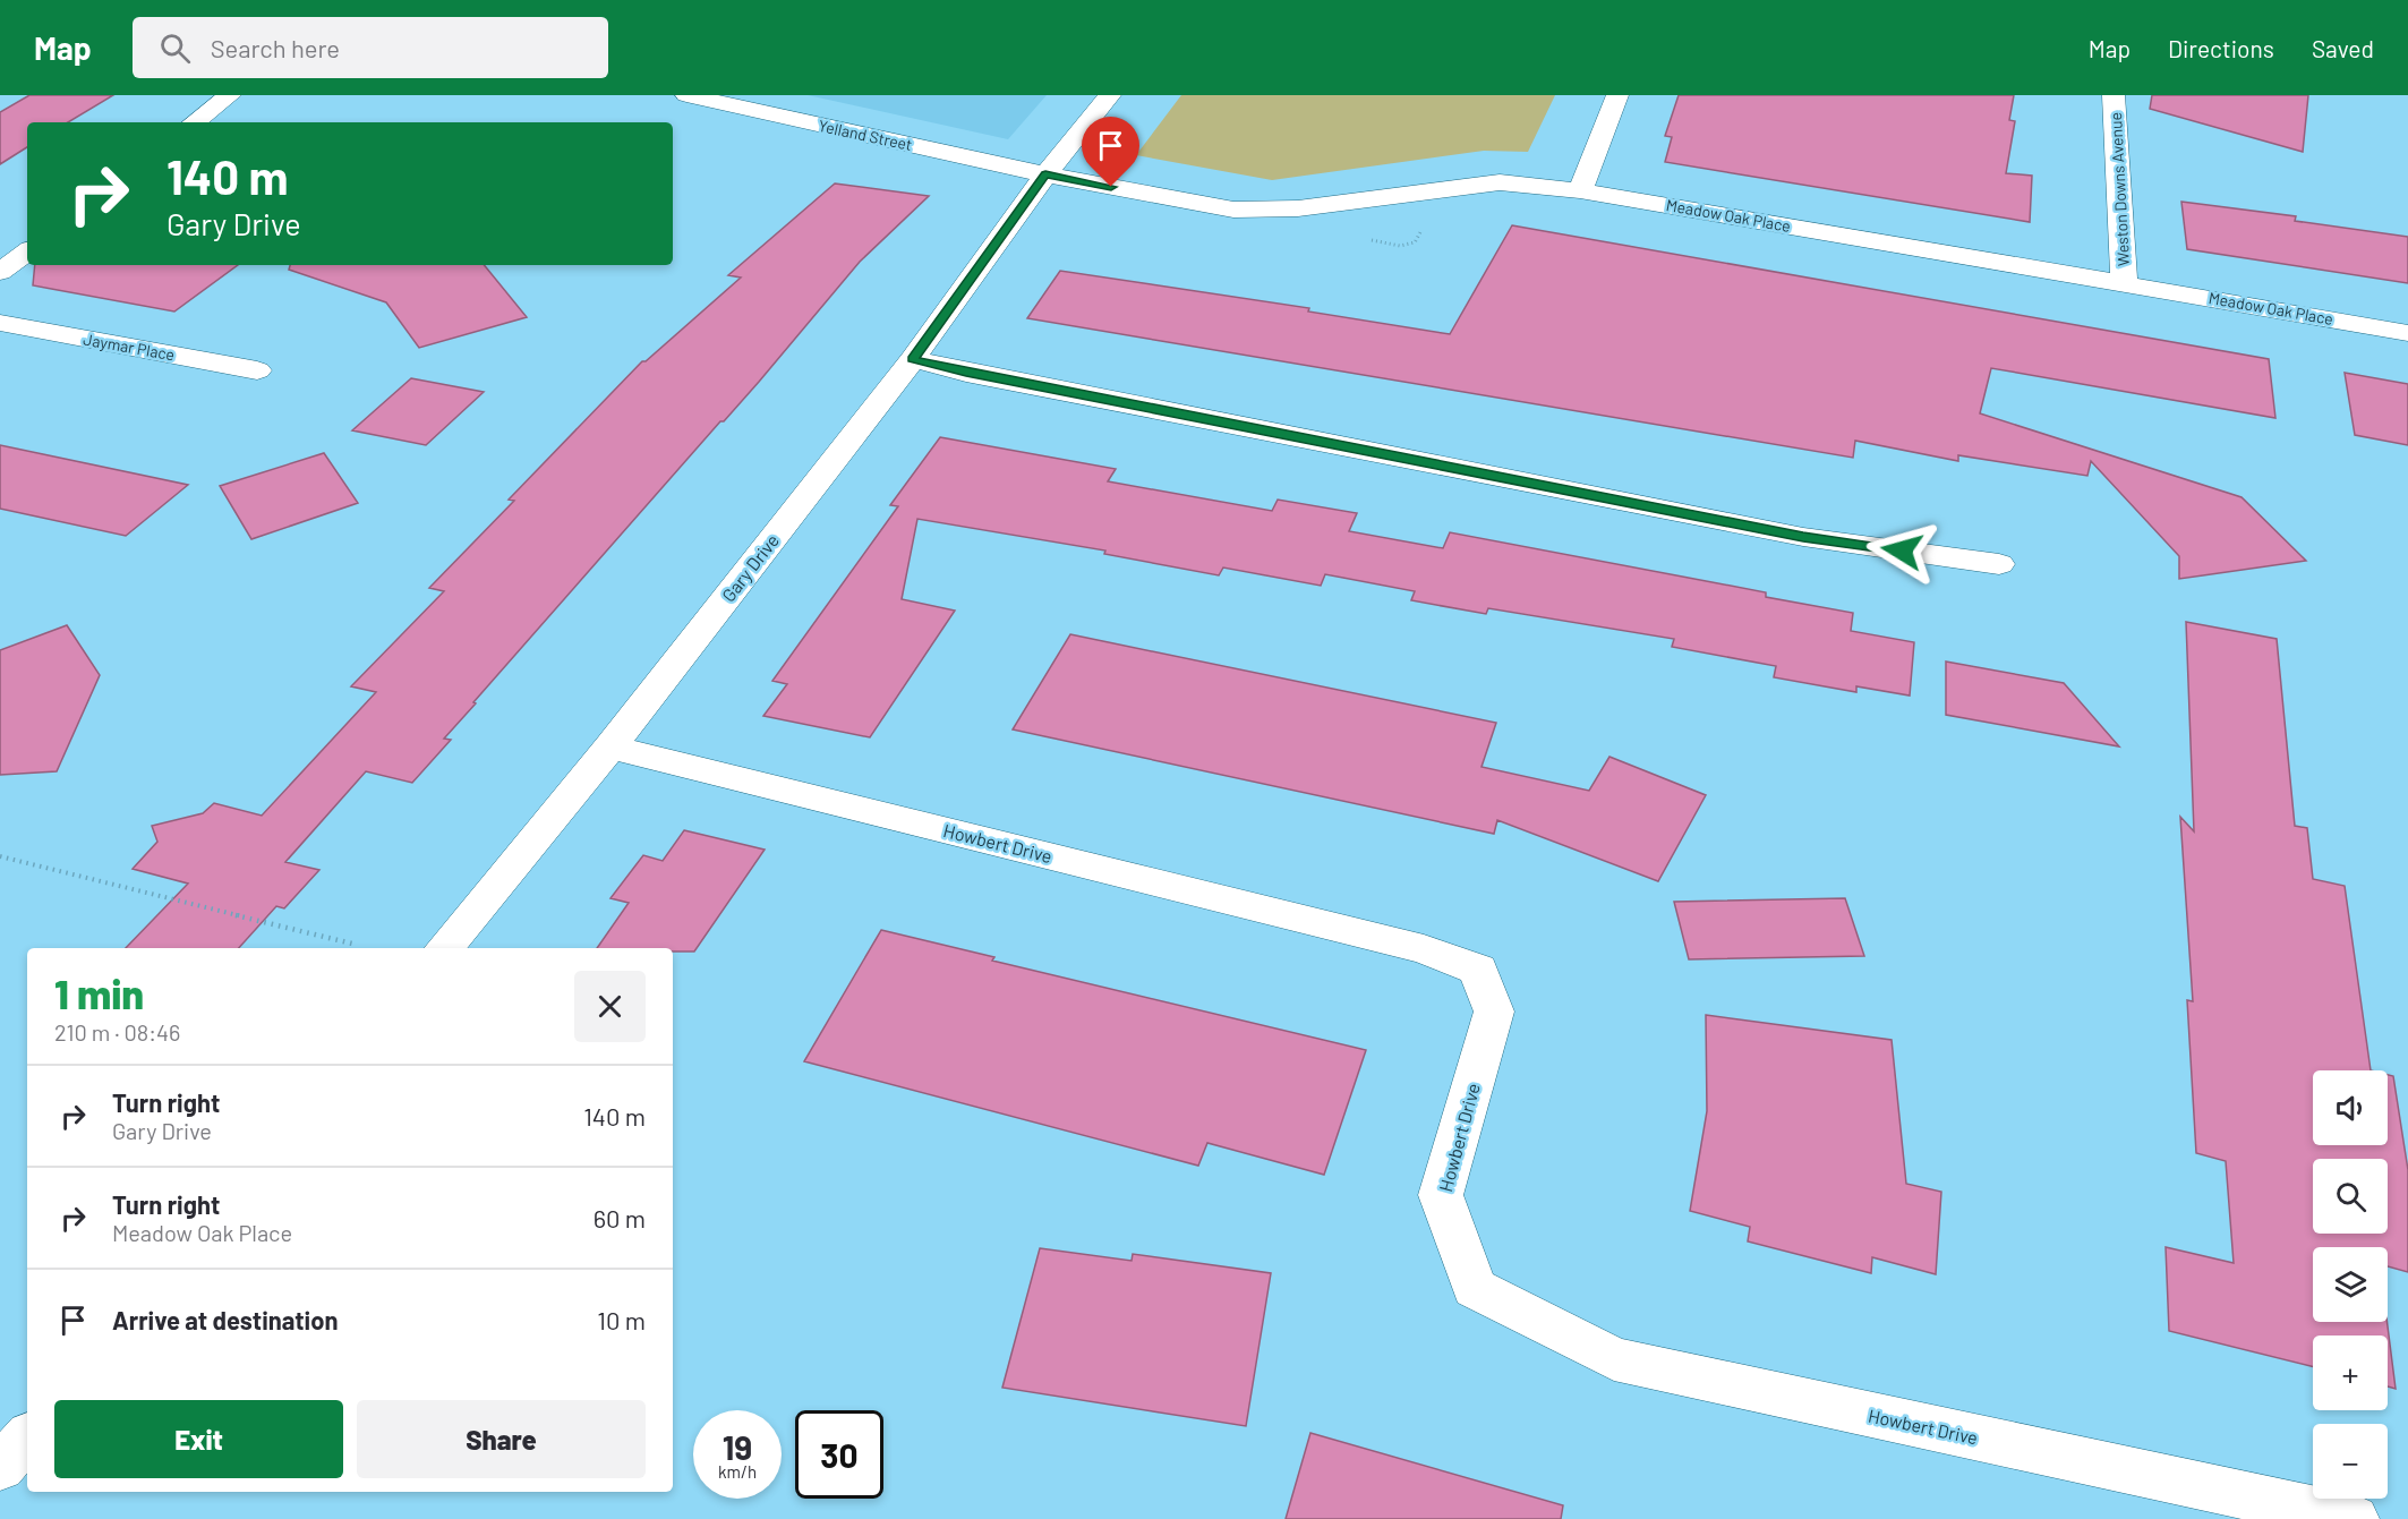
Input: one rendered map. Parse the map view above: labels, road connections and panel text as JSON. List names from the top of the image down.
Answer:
{
  "streets": {
    "street": [
      "Yelland Street",
      "Weston Downs Avenue",
      "Meadow Oak Place",
      "Jaymar Place",
      "Gary Drive",
      "Howbert Drive"
    ]
  },
  "crossings": [
    ["Yelland Street", "Meadow Oak Place"],
    ["Yelland Street", "Gary Drive"],
    ["Weston Downs Avenue", "Meadow Oak Place"],
    ["Meadow Oak Place", "Gary Drive"],
    ["Gary Drive", "Howbert Drive"]
  ],
  "page": {
    "header": "Map",
    "search": "Search here",
    "nav": ["Map", "Directions", "Saved"],
    "turn": ["140 m", "Gary Drive"],
    "heading": ["1 min", "210 m · 08:46"],
    "list": [
      {
        "name": "Turn right",
        "note": "Gary Drive",
        "value": "140 m"
      },
      {
        "name": "Turn right",
        "note": "Meadow Oak Place",
        "value": "60 m"
      },
      {
        "name": "Arrive at destination",
        "value": "10 m"
      }
    ],
    "map_buttons": ["+", "−"],
    "buttons": ["Exit", "Share"],
    "speed": "19 km/h",
    "limit": "30"
  }
}
